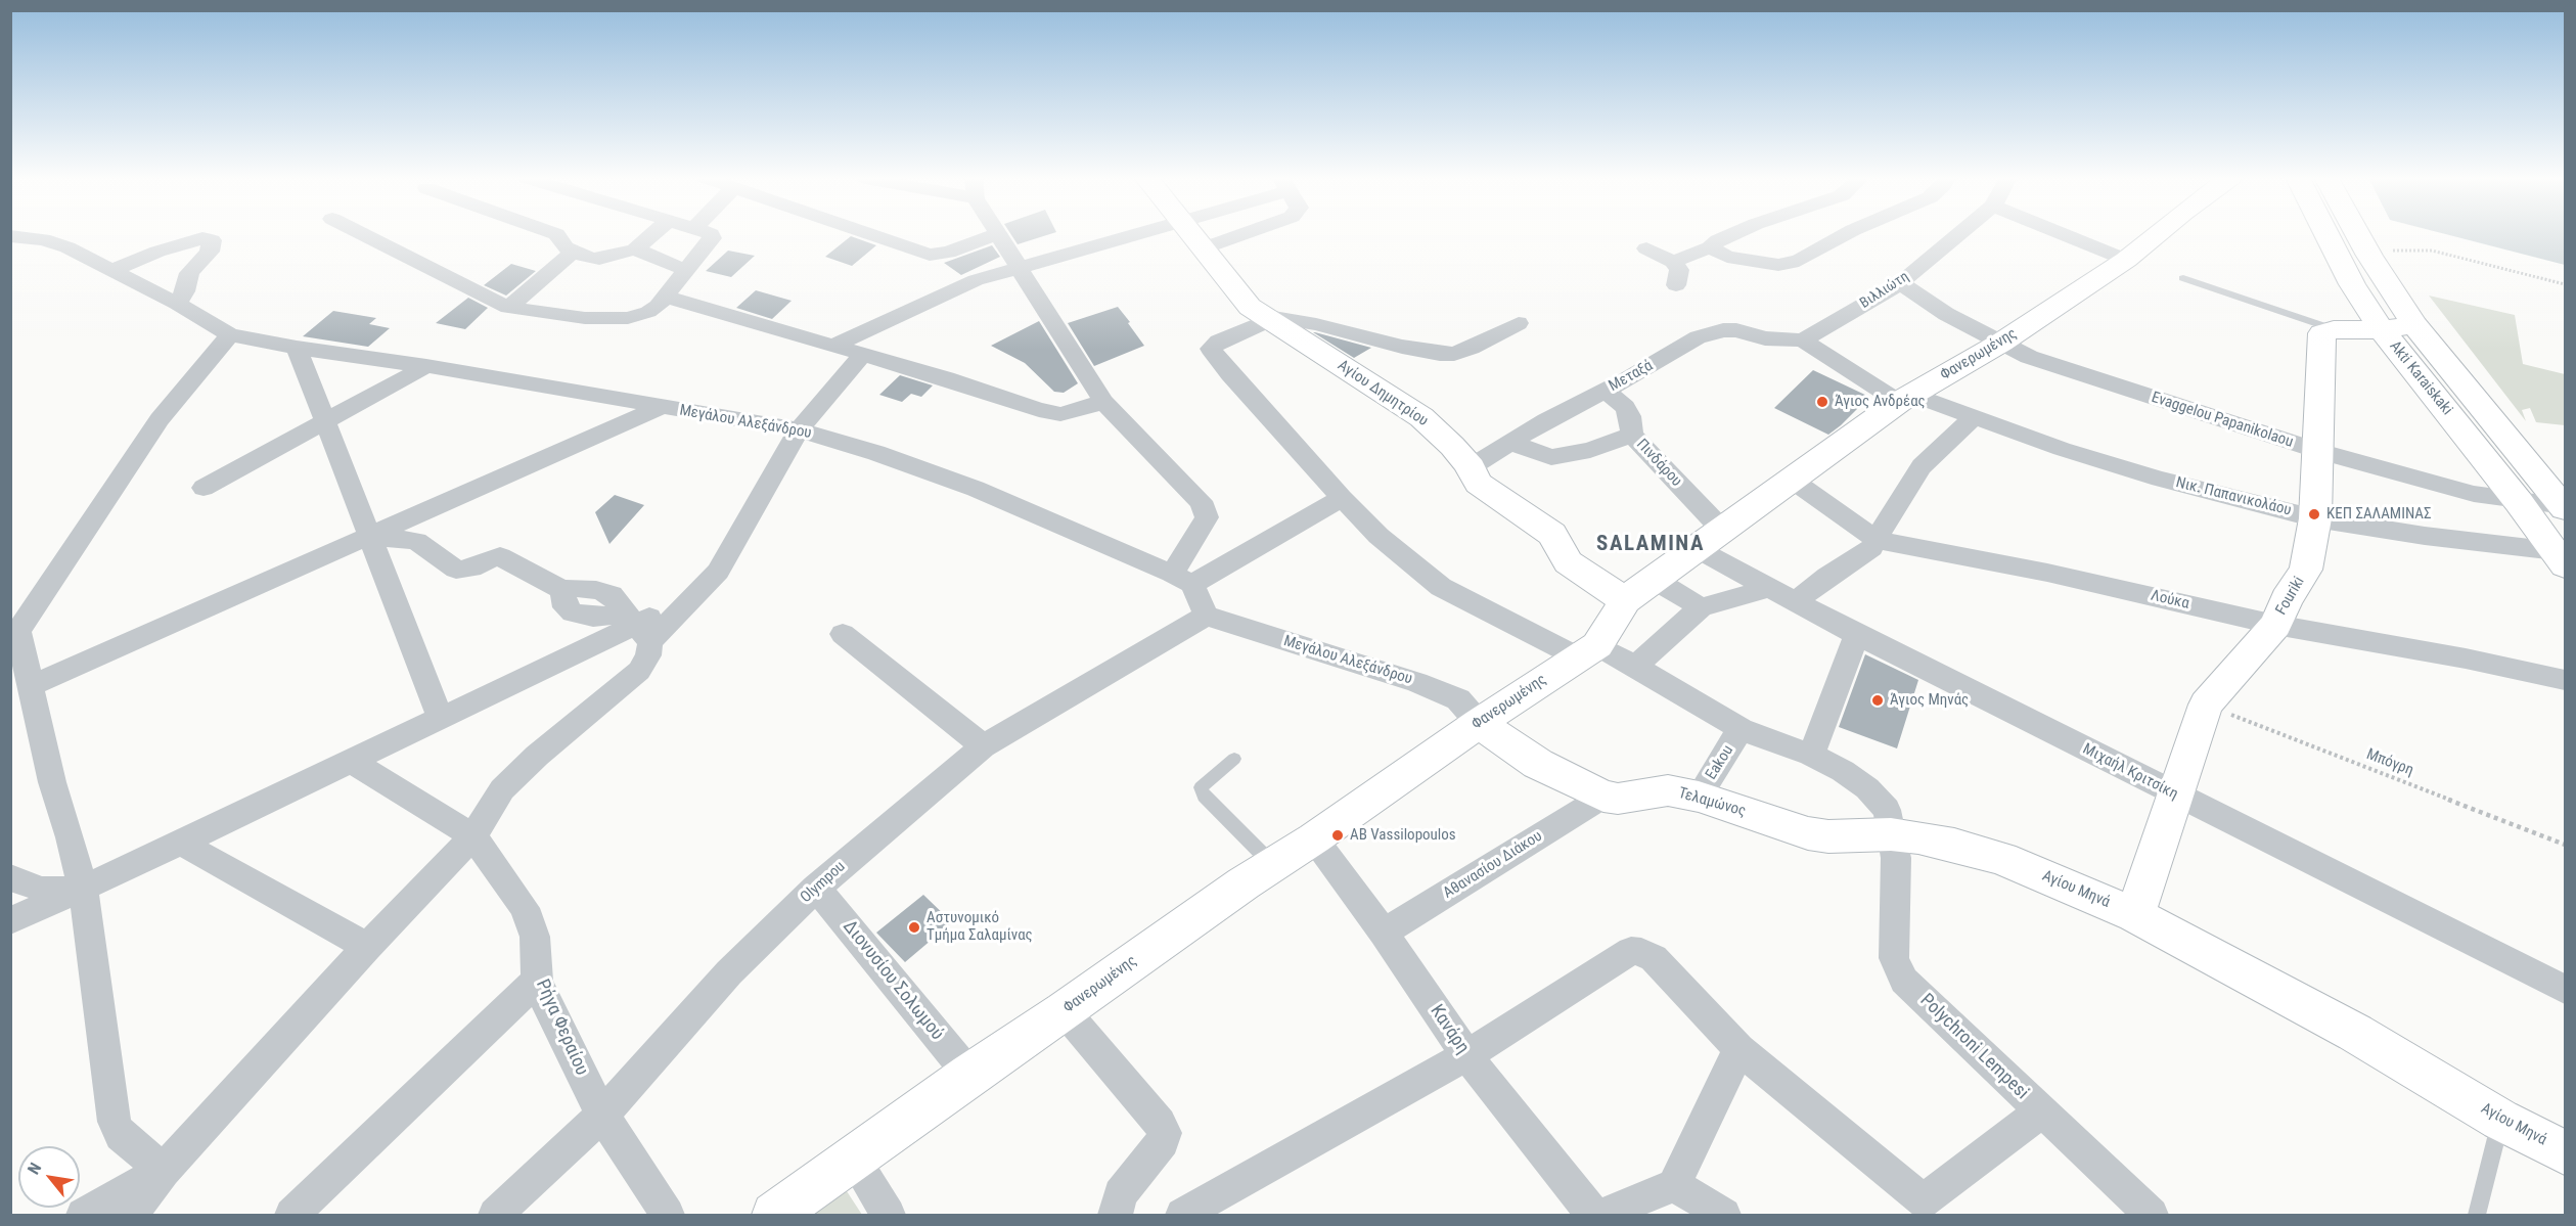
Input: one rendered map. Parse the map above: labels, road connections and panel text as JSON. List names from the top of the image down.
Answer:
{
  "streets": {
    "main road": [
      "Φανερωμένης",
      "Akti Karaiskaki",
      "Αγίου Δημητρίου",
      "Fouriki",
      "Τελαμώνος",
      "Αγίου Μηνά"
    ],
    "street": [
      "Βιλλιώτη",
      "Μεταξά",
      "Evaggelou Papanikolaou",
      "Μεγάλου Αλεξάνδρου",
      "Πινδάρου",
      "Νικ. Παπανικολάου",
      "Λούκα",
      "Eakou",
      "Μιχαήλ Κριτσίκη",
      "Αθανασίου Διάκου",
      "Olympou",
      "Διονυσίου Σολωμού",
      "Ρήγα Φεραίου",
      "Κανάρη",
      "Polychroni Lempesi"
    ],
    "path": ["Μπόγρη"]
  },
  "crossings": [
    ["Βιλλιώτη", "Μεταξά"],
    ["Βιλλιώτη", "Evaggelou Papanikolaou"],
    ["Βιλλιώτη", "Νικ. Παπανικολάου"],
    ["Φανερωμένης", "Αγίου Δημητρίου"],
    ["Φανερωμένης", "Evaggelou Papanikolaou"],
    ["Φανερωμένης", "Μεγάλου Αλεξάνδρου"],
    ["Φανερωμένης", "Πινδάρου"],
    ["Φανερωμένης", "Νικ. Παπανικολάου"],
    ["Φανερωμένης", "Λούκα"],
    ["Φανερωμένης", "Μιχαήλ Κριτσίκη"],
    ["Φανερωμένης", "Τελαμώνος"],
    ["Φανερωμένης", "Διονυσίου Σολωμού"],
    ["Φανερωμένης", "Κανάρη"],
    ["Μεταξά", "Αγίου Δημητρίου"],
    ["Μεταξά", "Πινδάρου"],
    ["Μεταξά", "Νικ. Παπανικολάου"],
    ["Akti Karaiskaki", "Evaggelou Papanikolaou"],
    ["Akti Karaiskaki", "Νικ. Παπανικολάου"],
    ["Evaggelou Papanikolaou", "Fouriki"],
    ["Μεγάλου Αλεξάνδρου", "Τελαμώνος"],
    ["Μεγάλου Αλεξάνδρου", "Olympou"],
    ["Νικ. Παπανικολάου", "Fouriki"],
    ["Fouriki", "Λούκα"],
    ["Fouriki", "Μπόγρη"],
    ["Fouriki", "Μιχαήλ Κριτσίκη"],
    ["Fouriki", "Αγίου Μηνά"],
    ["Eakou", "Τελαμώνος"],
    ["Τελαμώνος", "Αθανασίου Διάκου"],
    ["Τελαμώνος", "Αγίου Μηνά"],
    ["Τελαμώνος", "Polychroni Lempesi"],
    ["Αθανασίου Διάκου", "Κανάρη"],
    ["Olympou", "Διονυσίου Σολωμού"],
    ["Olympou", "Ρήγα Φεραίου"],
    ["Αγίου Μηνά", "Polychroni Lempesi"]
  ],
  "districts": ["SALAMINA"],
  "places": [
    "Άγιος Ανδρέας",
    "ΚΕΠ ΣΑΛΑΜΙΝΑΣ",
    "Άγιος Μηνάς",
    "AB Vassilopoulos",
    "Αστυνομικό Τμήμα Σαλαμίνας"
  ],
  "north": "top left"
}
